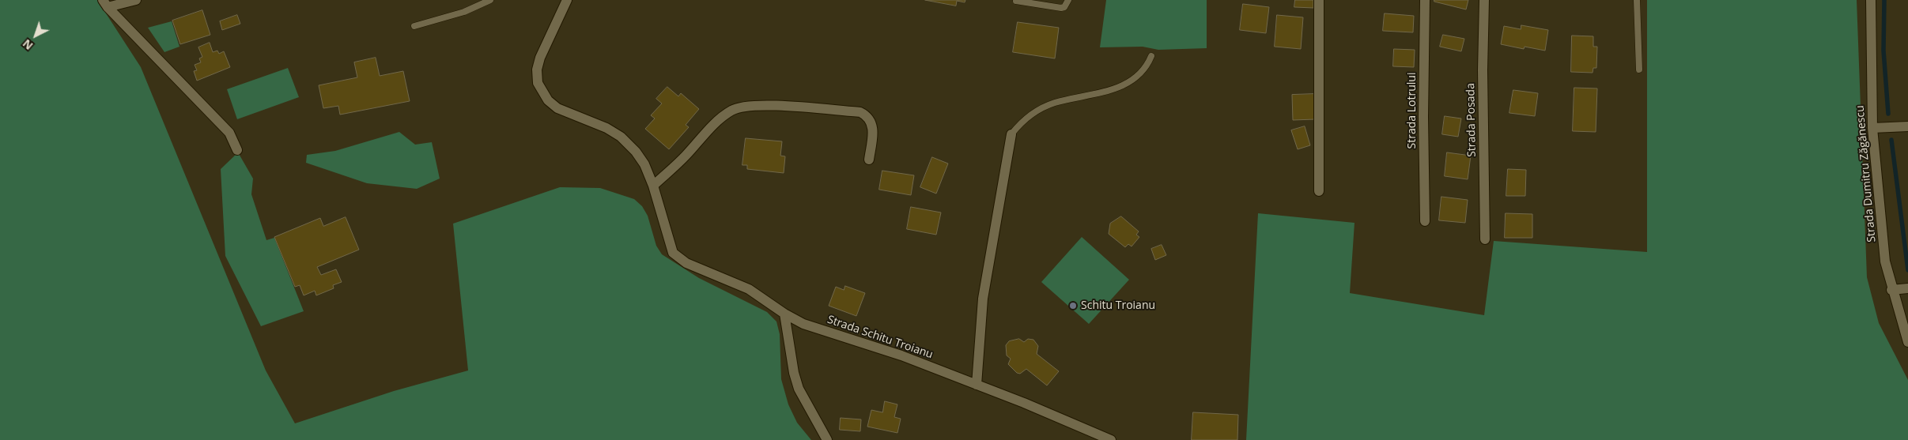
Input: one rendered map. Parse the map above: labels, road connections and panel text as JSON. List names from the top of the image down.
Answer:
{
  "streets": {
    "street": [
      "Strada Lotrului",
      "Strada Posada",
      "Strada Dumitru Zăgănescu",
      "Strada Schitu Troianu"
    ]
  },
  "places": ["Schitu Troianu"],
  "north": "bottom left"
}
